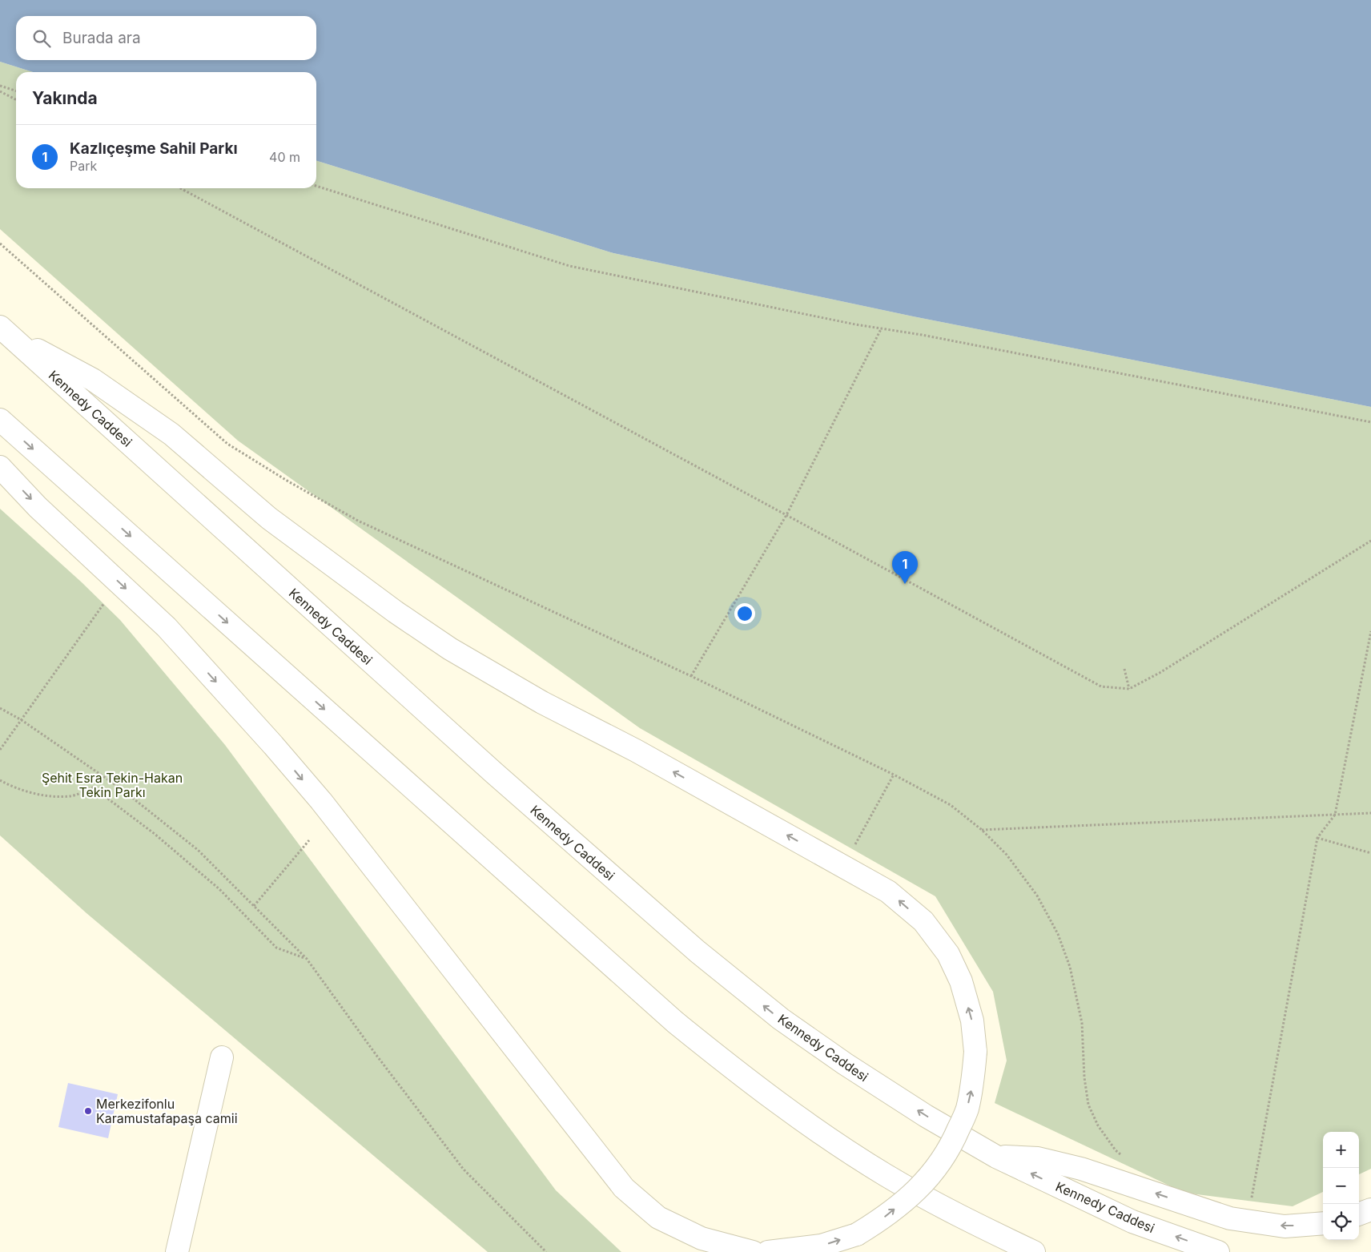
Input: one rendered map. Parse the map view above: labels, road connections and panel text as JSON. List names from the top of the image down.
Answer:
{
  "streets": {
    "main road": ["Kennedy Caddesi"]
  },
  "parks": ["Şehit Esra Tekin-Hakan Tekin Parkı"],
  "places": ["Merkezifonlu Karamustafapaşa camii"],
  "page": {
    "search": "Burada ara",
    "heading": "Yakında",
    "list": [
      {
        "mark": "1",
        "name": "Kazlıçeşme Sahil Parkı",
        "note": "Park",
        "value": "40 m"
      }
    ],
    "pins": "1",
    "map_buttons": ["+", "−"]
  }
}
